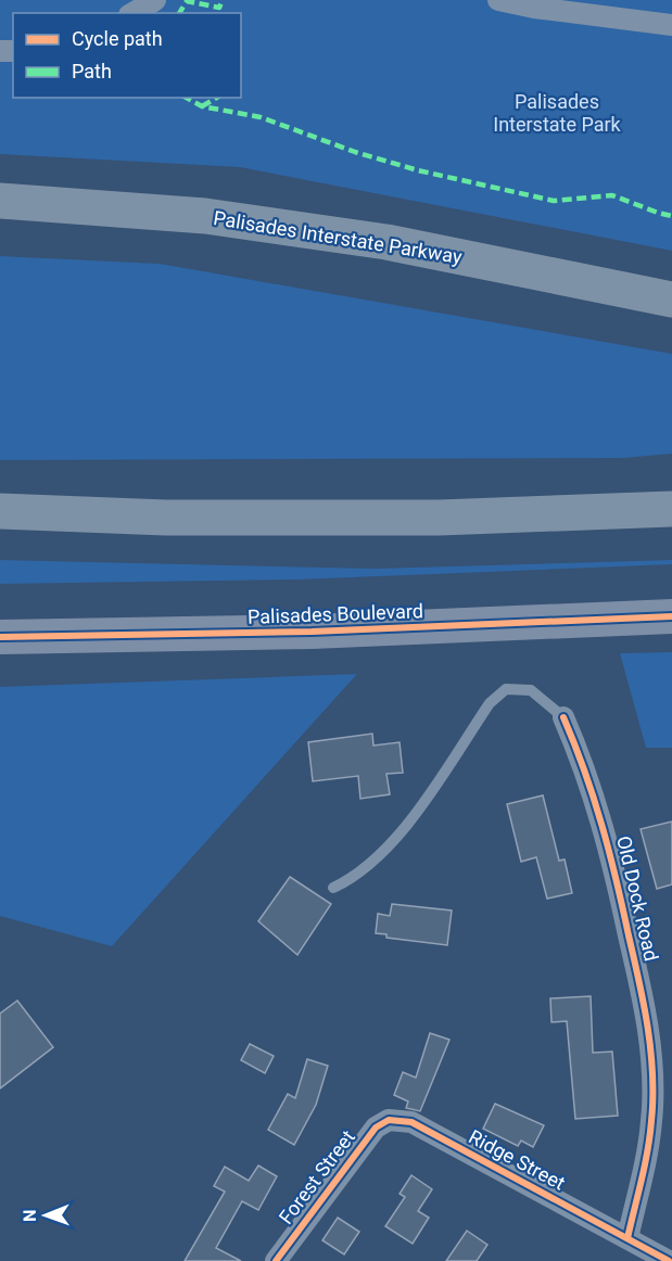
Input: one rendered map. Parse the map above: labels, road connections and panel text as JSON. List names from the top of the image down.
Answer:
{
  "streets": {
    "highway": ["Palisades Interstate Parkway"],
    "main road": ["Palisades Boulevard"],
    "street": ["Old Dock Road", "Ridge Street", "Forest Street"]
  },
  "crossings": [
    ["Old Dock Road", "Ridge Street"],
    ["Ridge Street", "Forest Street"]
  ],
  "parks": ["Palisades Interstate Park"],
  "legend": ["Cycle path", "Path"],
  "north": "left"
}
